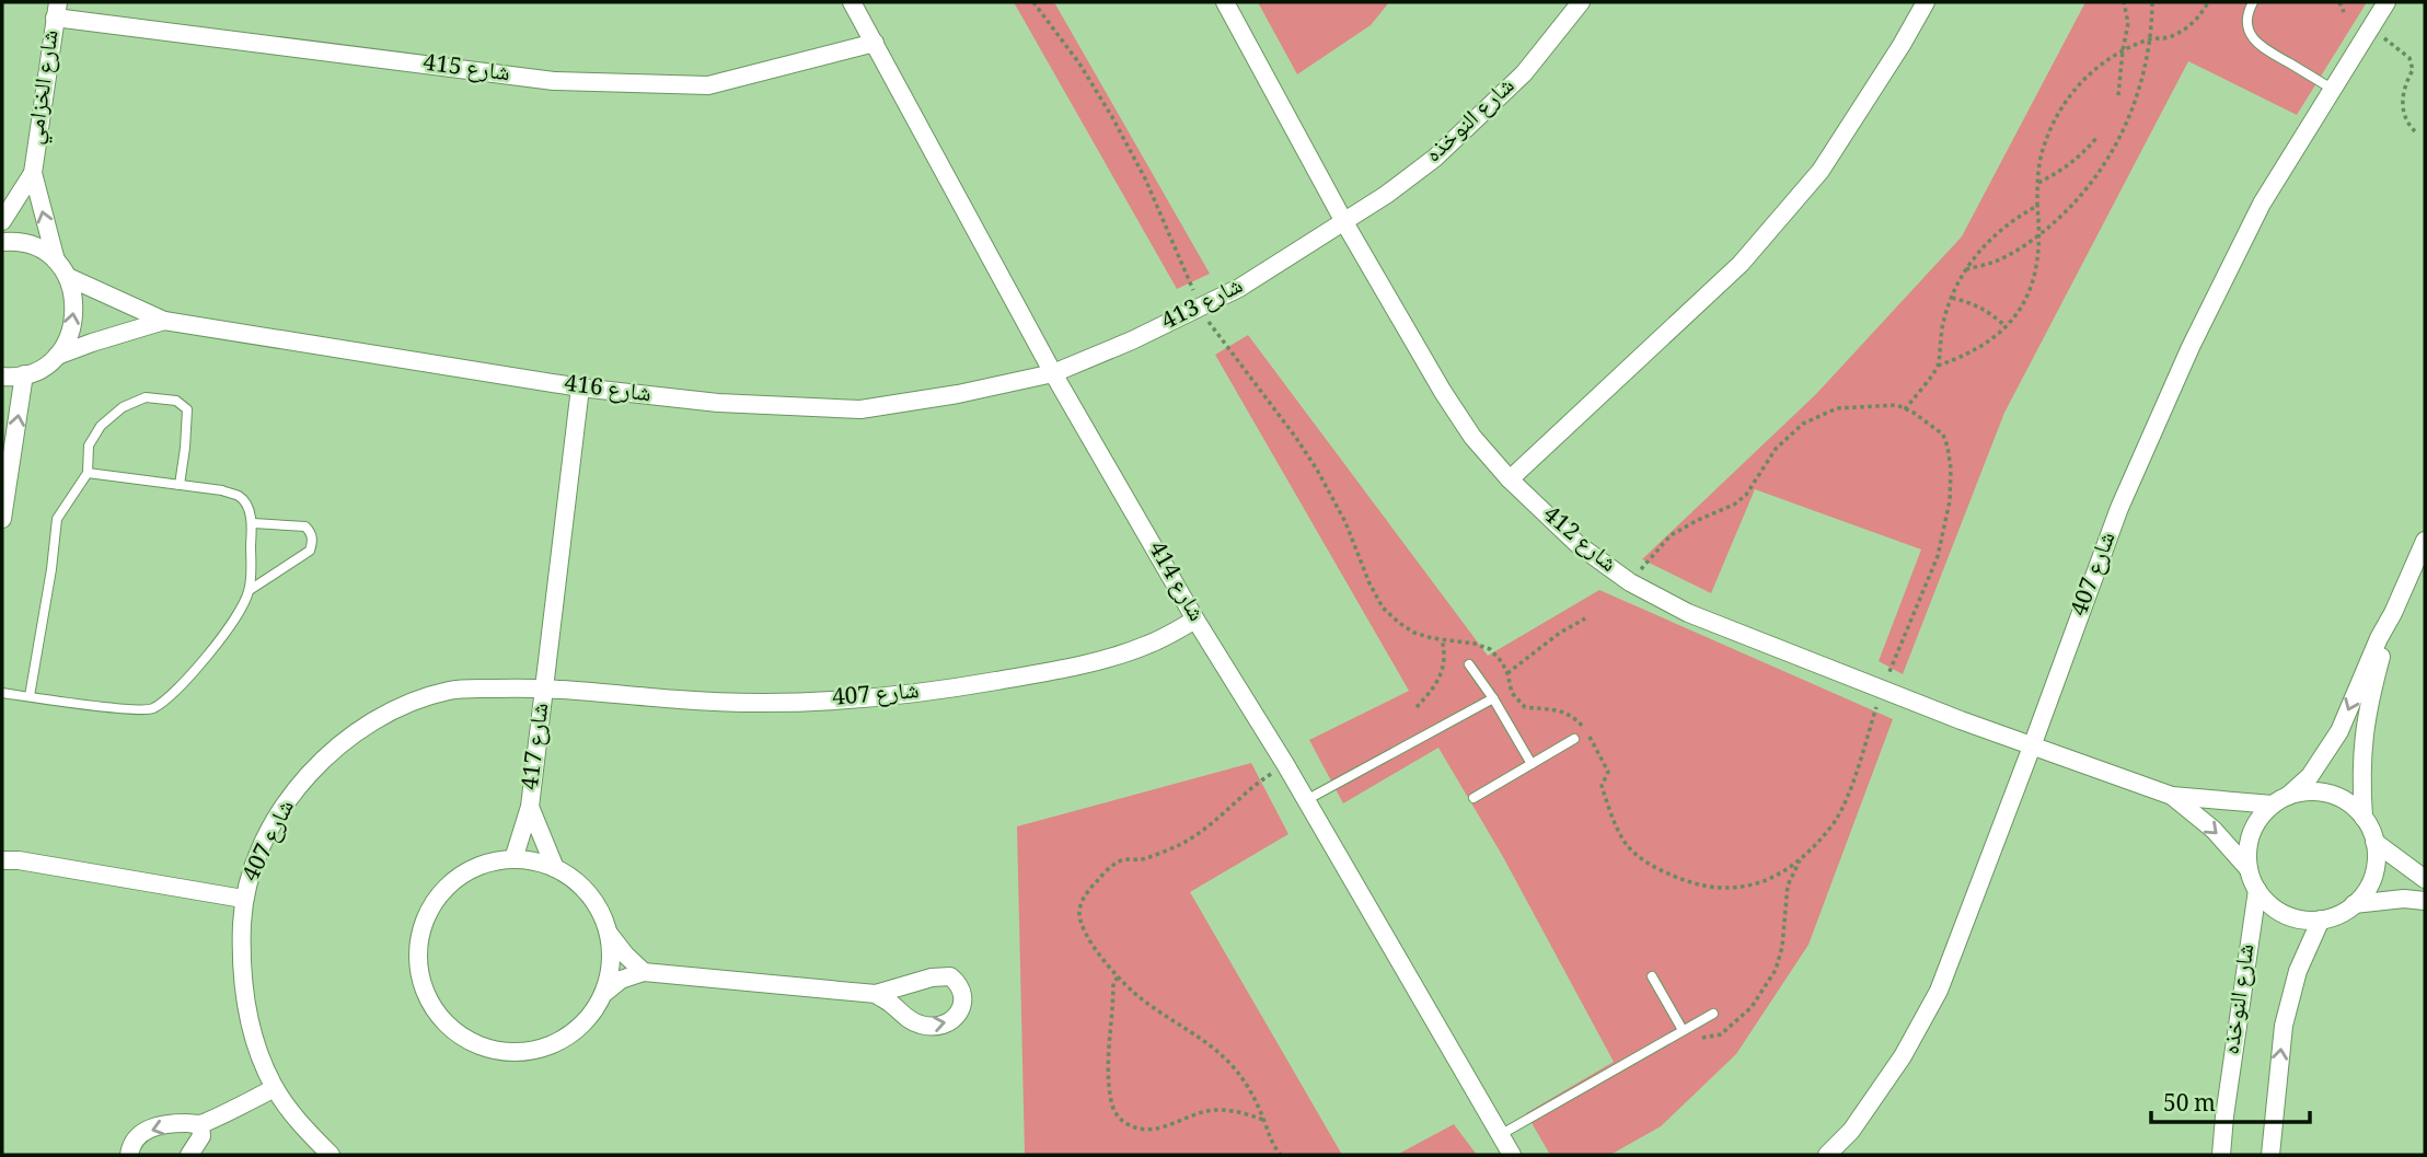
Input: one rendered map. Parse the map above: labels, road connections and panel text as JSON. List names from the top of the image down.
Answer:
{
  "streets": {
    "street": [
      "شارع 415",
      "شارع الخزامي",
      "شارع النوخذه",
      "شارع 413",
      "شارع 416",
      "شارع 412",
      "شارع 407",
      "شارع 414",
      "شارع 417"
    ]
  },
  "crossings": [
    ["شارع 415", "شارع الخزامي"],
    ["شارع 415", "شارع 414"],
    ["شارع النوخذه", "شارع 413"],
    ["شارع النوخذه", "شارع 412"],
    ["شارع 413", "شارع 416"],
    ["شارع 413", "شارع 412"],
    ["شارع 413", "شارع 414"],
    ["شارع 416", "شارع 414"],
    ["شارع 412", "شارع 407"],
    ["شارع 407", "شارع 414"],
    ["شارع 407", "شارع 417"]
  ],
  "scale_bar": "50 m"
}
